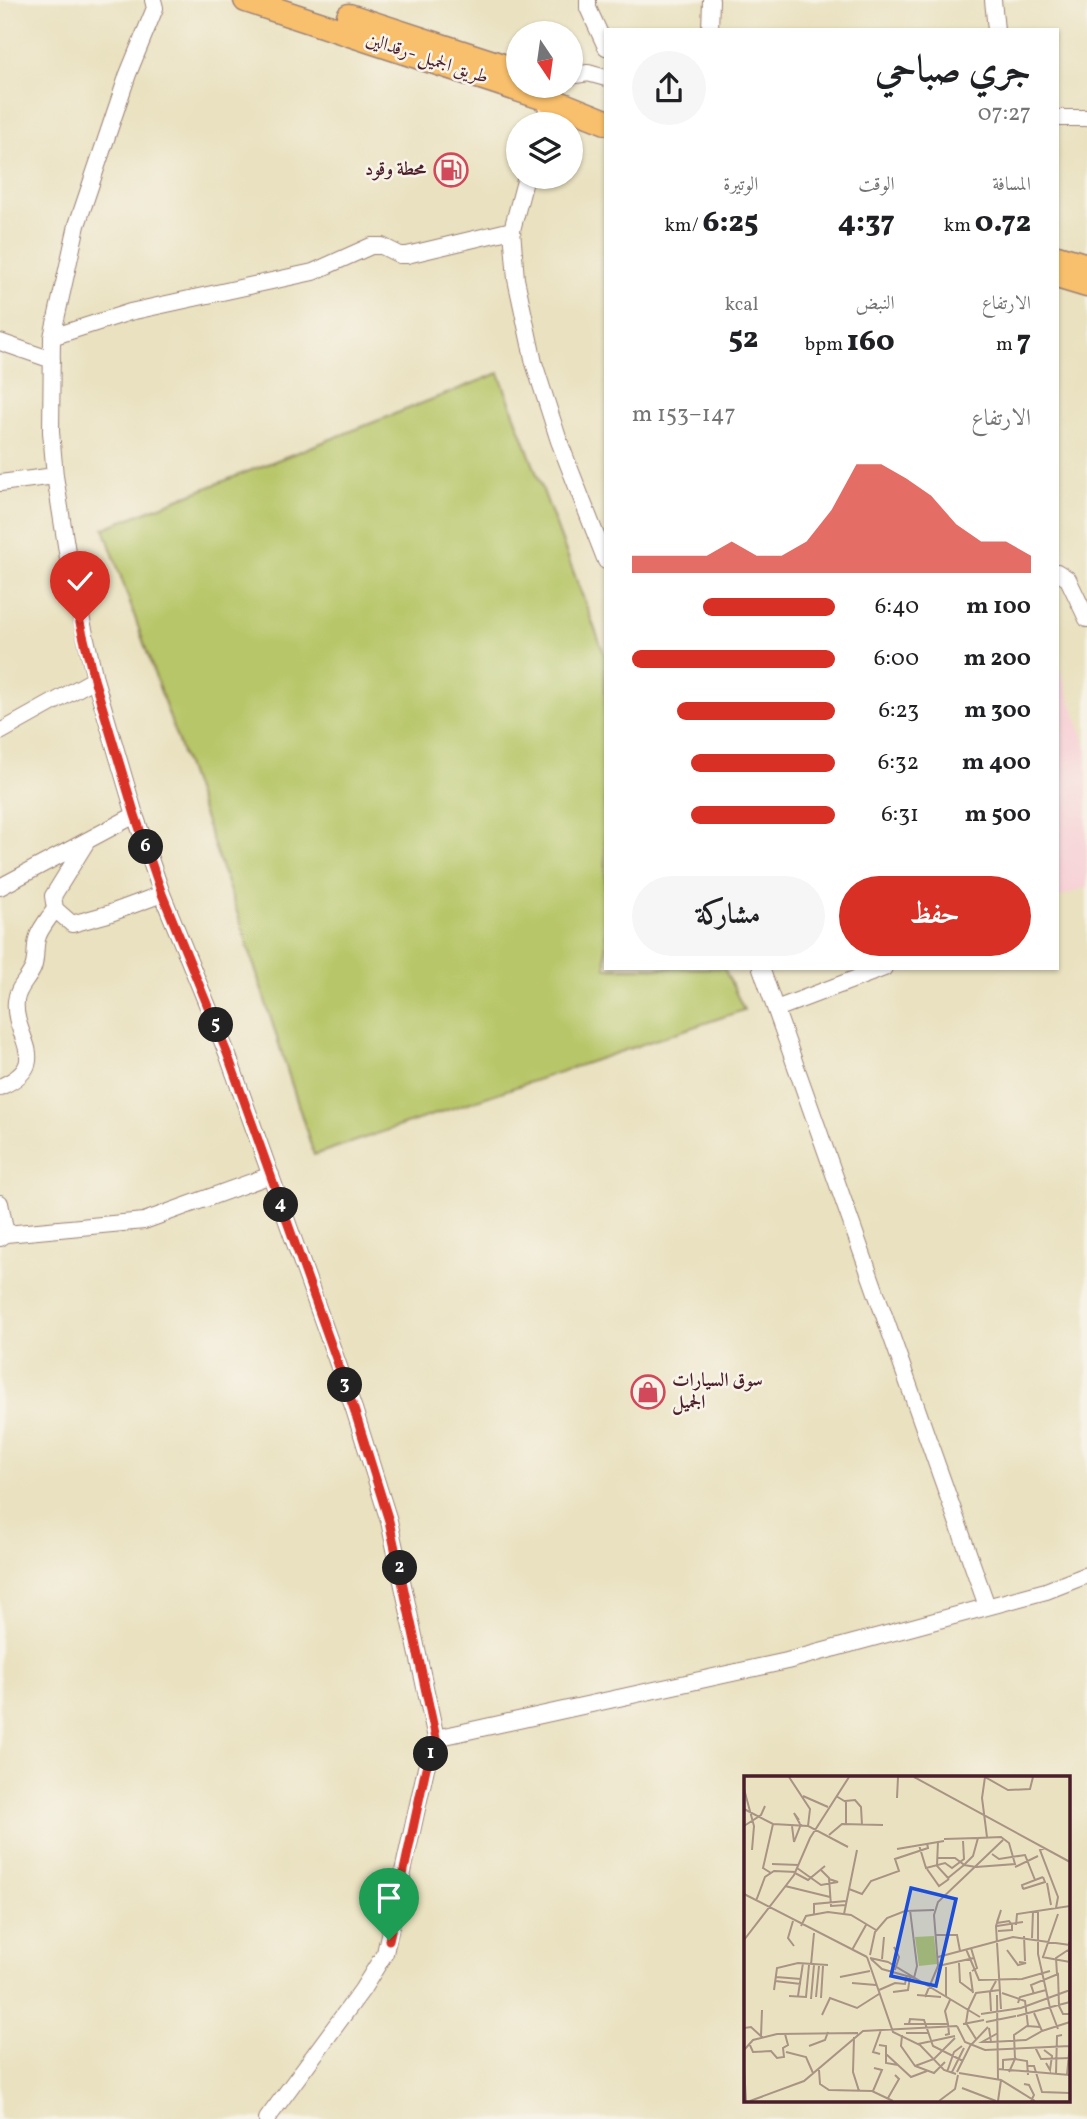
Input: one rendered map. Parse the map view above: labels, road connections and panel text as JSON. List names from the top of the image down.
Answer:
{
  "streets": {
    "main road": ["طريق الجميل -رقدالين"]
  },
  "places": {
    "fuel station": ["محطة وقود"],
    "shop": ["سوق السيارات الجميل"]
  },
  "north": "bottom",
  "page": {
    "heading": ["جري صباحي", "07:27"],
    "stats": [
      ["المسافة", "0.72 km"],
      ["الوقت", "4:37"],
      ["الوتيرة", "6:25 /km"],
      ["الارتفاع", "7 m"],
      ["النبض", "160 bpm"],
      ["kcal", "52"]
    ],
    "chart": ["الارتفاع", "147–153 m"],
    "list": [
      {
        "name": "100 m",
        "note": "6:40"
      },
      {
        "name": "200 m",
        "note": "6:00"
      },
      {
        "name": "300 m",
        "note": "6:23"
      },
      {
        "name": "400 m",
        "note": "6:32"
      },
      {
        "name": "500 m",
        "note": "6:31"
      }
    ],
    "pins": [
      "6",
      "5",
      "4",
      "3",
      "2",
      "1"
    ],
    "buttons": ["حفظ", "مشاركة"]
  }
}
